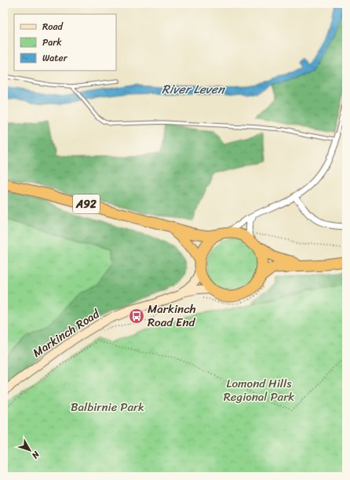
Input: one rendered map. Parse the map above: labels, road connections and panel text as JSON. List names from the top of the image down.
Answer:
{
  "streets": {
    "highway": ["A92"],
    "main road": ["Markinch Road"]
  },
  "crossings": [
    ["A92", "Markinch Road"]
  ],
  "water": ["River Leven"],
  "parks": ["Lomond Hills Regional Park", "Balbirnie Park"],
  "places": {
    "bus stop": ["Markinch Road End"]
  },
  "legend": ["Road", "Park", "Water"],
  "north": "bottom right"
}
